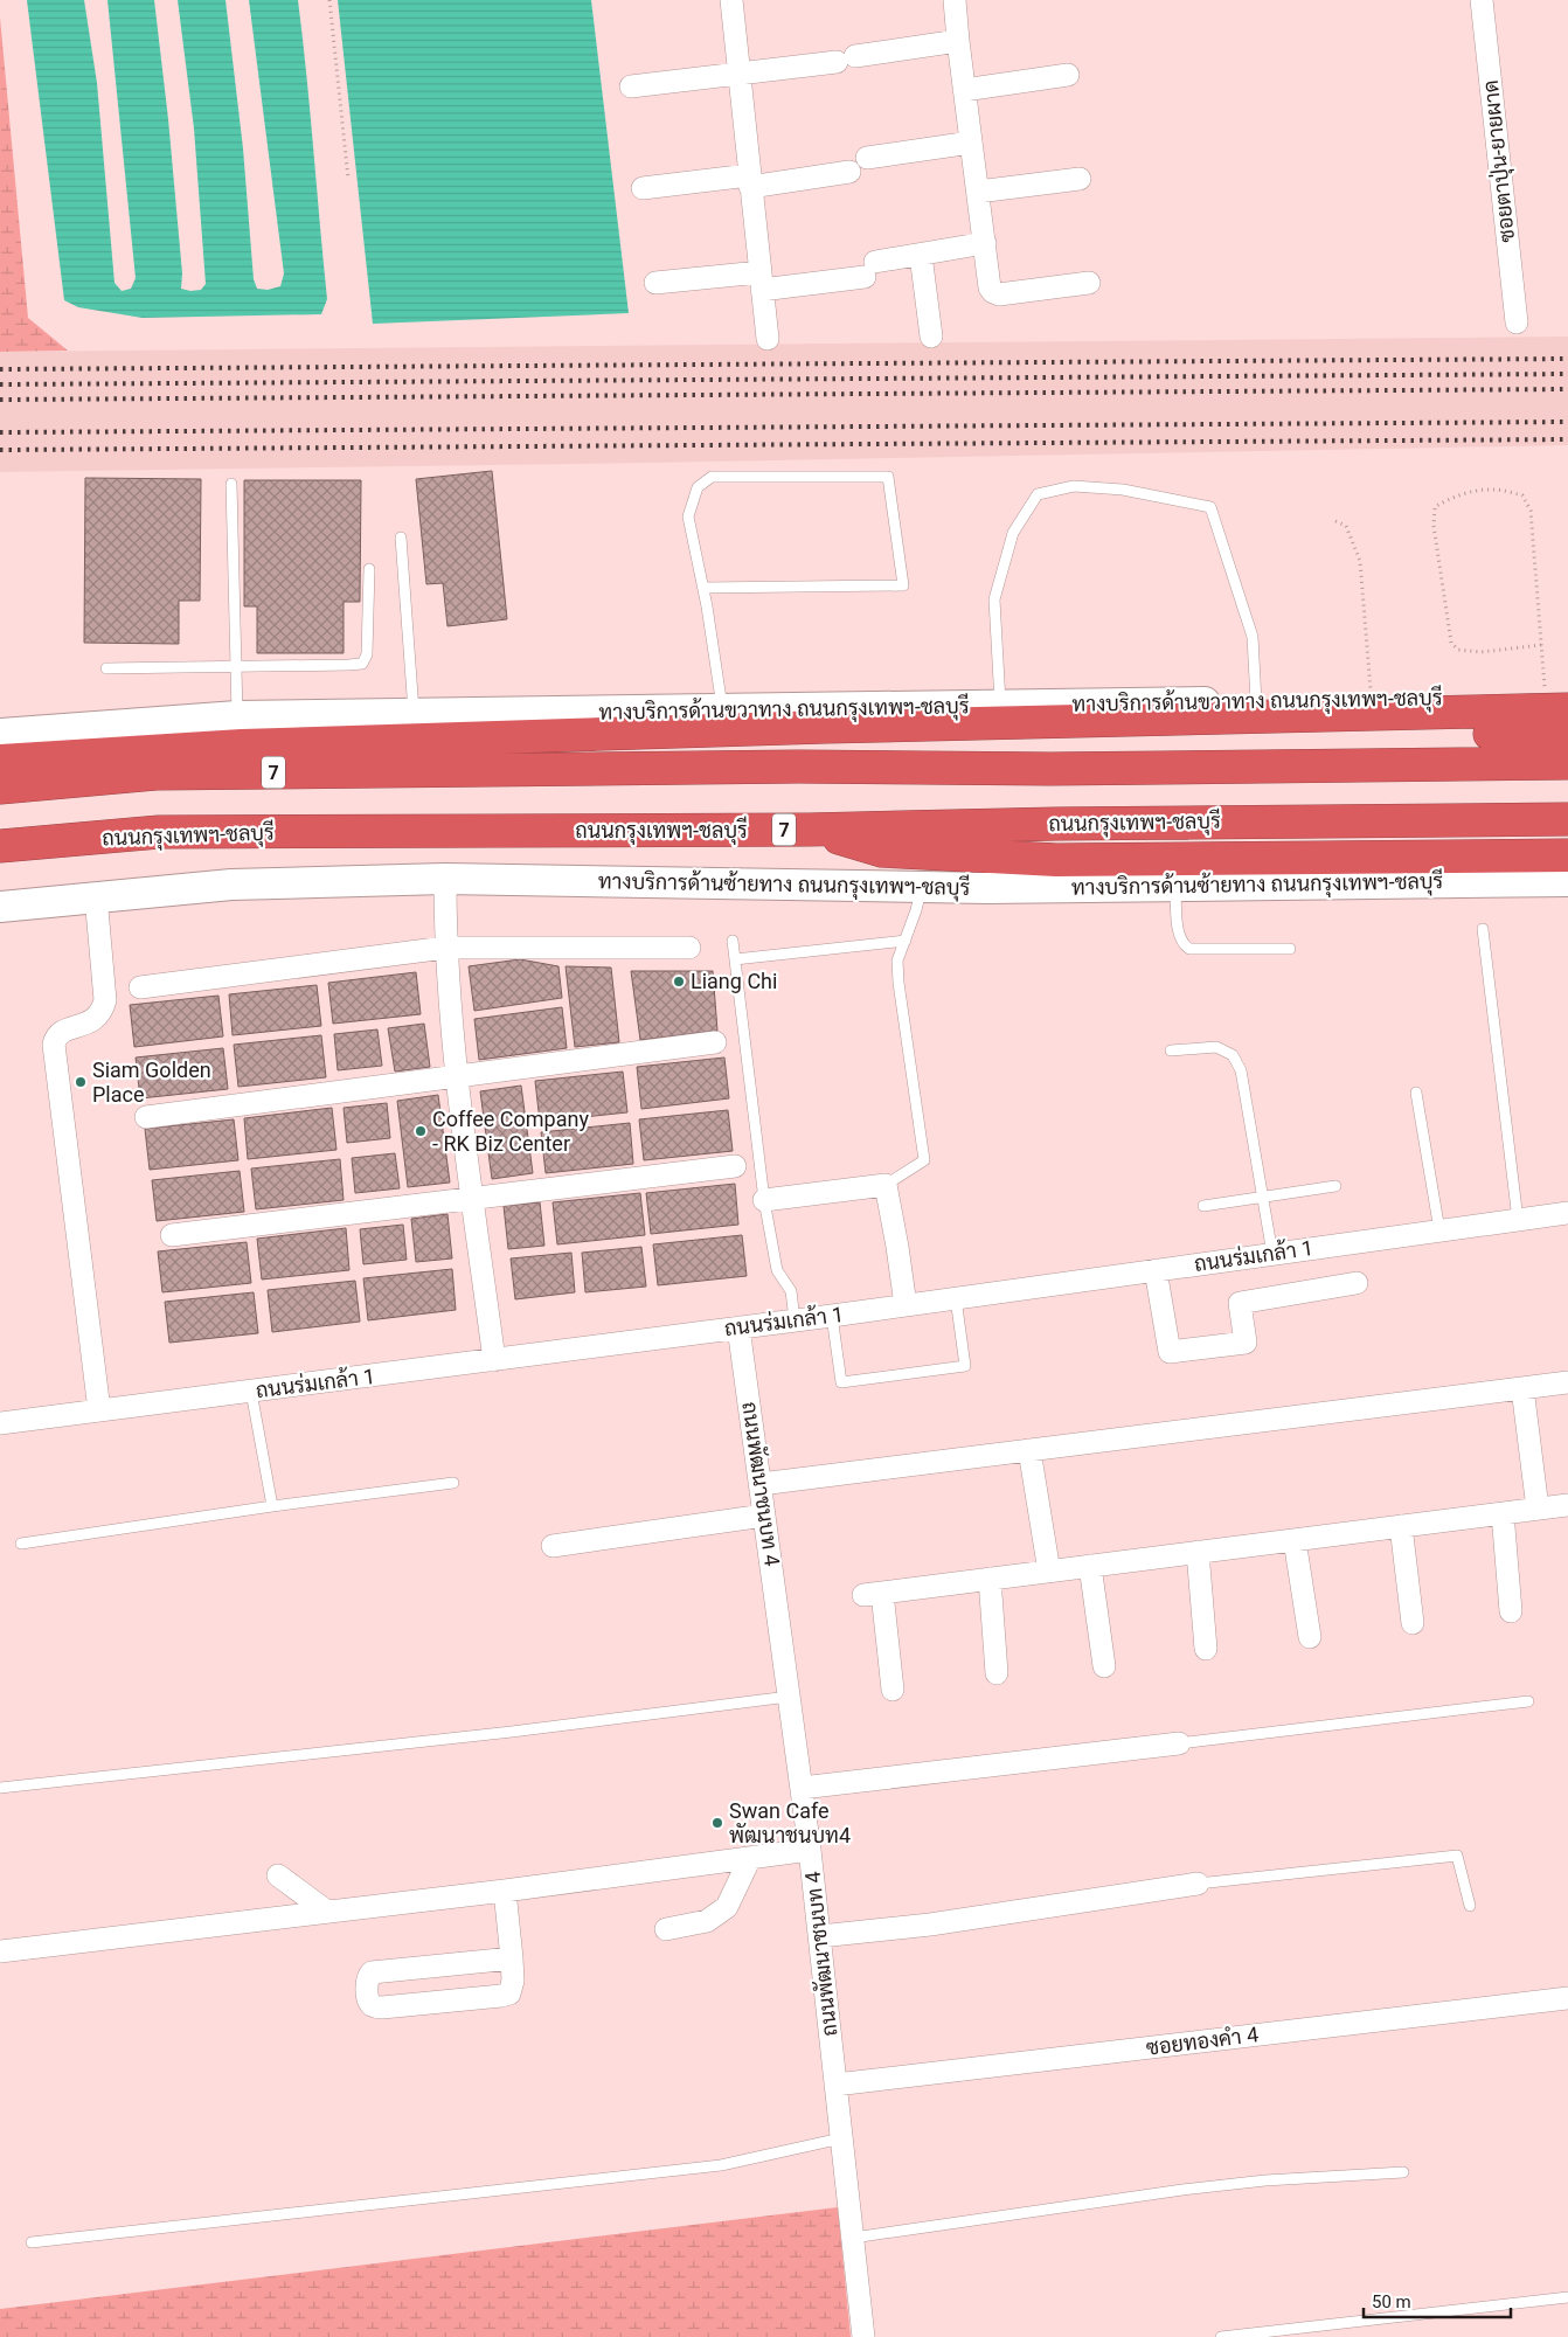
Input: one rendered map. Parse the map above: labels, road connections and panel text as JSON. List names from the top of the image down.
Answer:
{
  "streets": {
    "highway": ["7", "ถนนกรุงเทพฯ-ชลบุรี"],
    "main road": ["ทางบริการด้านขวาทาง ถนนกรุงเทพฯ-ชลบุรี", "ทางบริการด้านซ้ายทาง ถนนกรุงเทพฯ-ชลบุรี"],
    "street": [
      "ซอยตาปุ่น-ยายผาด",
      "ถนนร่มเกล้า 1",
      "ถนนพัฒนาชนบท 4",
      "ซอยทองคำ 4"
    ]
  },
  "crossings": [
    ["ถนนร่มเกล้า 1", "ถนนพัฒนาชนบท 4"],
    ["ถนนพัฒนาชนบท 4", "ซอยทองคำ 4"]
  ],
  "places": [
    "Liang Chi",
    "Siam Golden Place",
    "Coffee Company - RK Biz Center",
    "Swan Cafe พัฒนาชนบท4"
  ],
  "scale_bar": "50 m"
}
